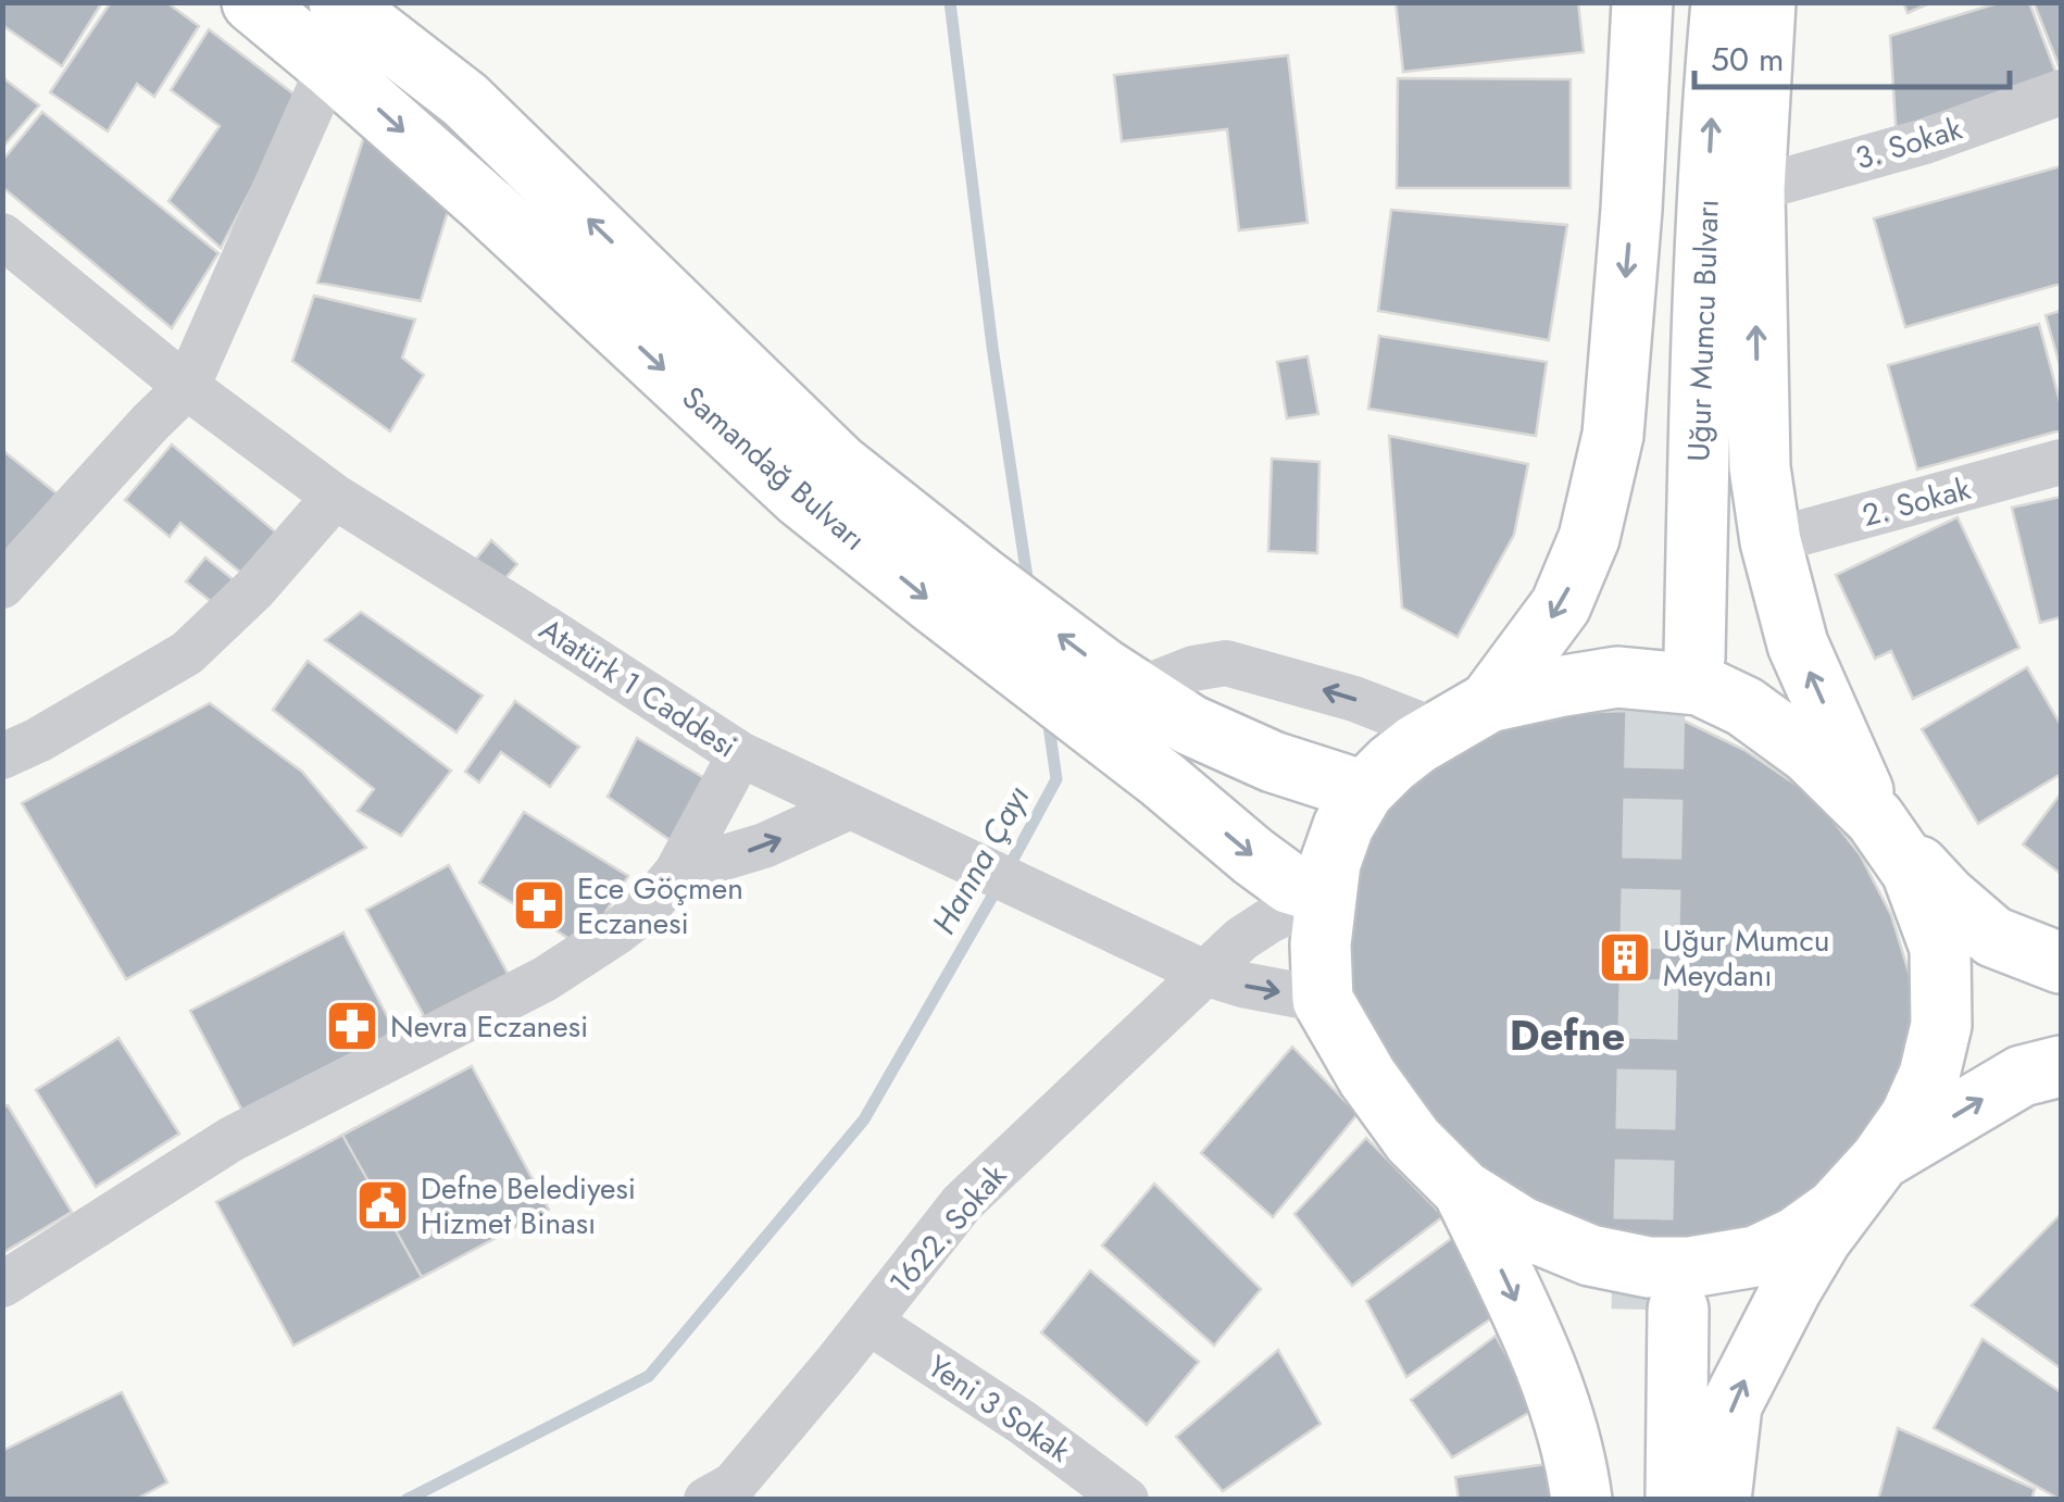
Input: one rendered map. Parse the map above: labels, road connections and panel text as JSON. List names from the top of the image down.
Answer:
{
  "streets": {
    "main road": ["Uğur Mumcu Bulvarı", "Samandağ Bulvarı"],
    "street": [
      "3. Sokak",
      "2. Sokak",
      "Atatürk 1 Caddesi",
      "1622. Sokak",
      "Yeni 3 Sokak"
    ]
  },
  "crossings": [
    ["Atatürk 1 Caddesi", "1622. Sokak"],
    ["1622. Sokak", "Yeni 3 Sokak"]
  ],
  "districts": ["Defne"],
  "water": ["Hanna Çayı"],
  "places": {
    "pharmacy": ["Ece Göçmen Eczanesi", "Nevra Eczanesi"],
    "building": ["Uğur Mumcu Meydanı"],
    "public building": ["Defne Belediyesi Hizmet Binası"]
  },
  "scale_bar": "50 m"
}
